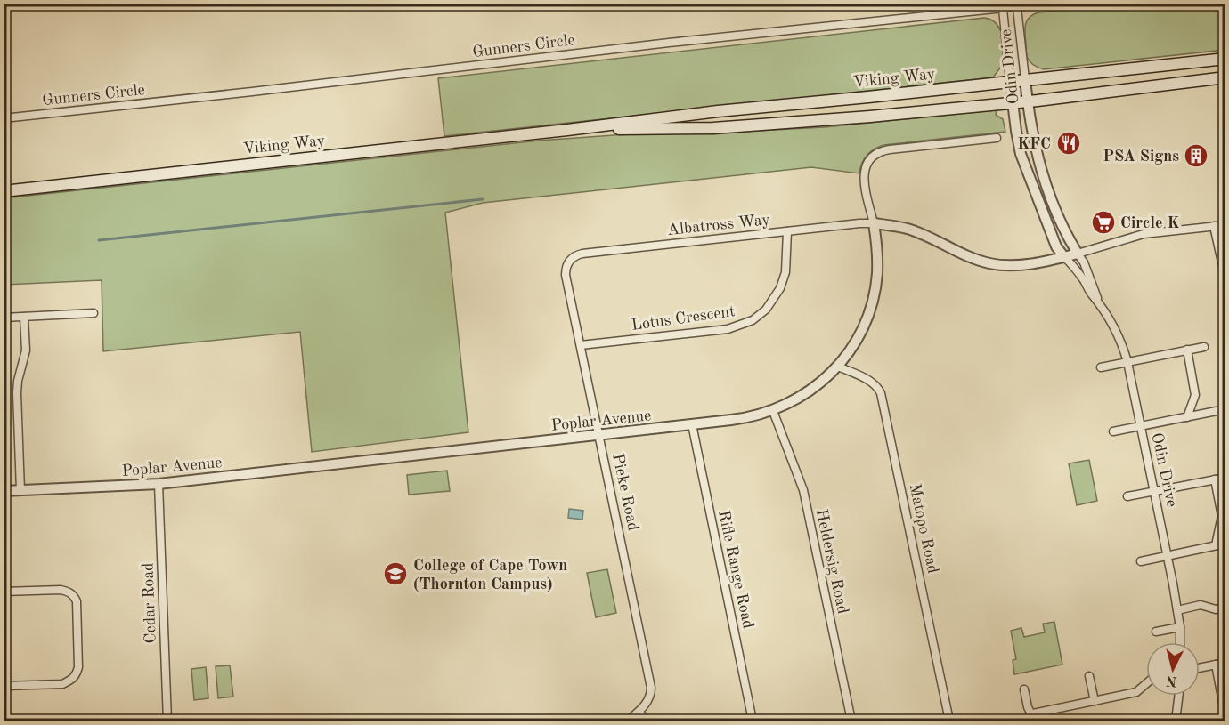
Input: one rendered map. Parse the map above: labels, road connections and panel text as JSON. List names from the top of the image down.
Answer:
{
  "streets": {
    "main road": ["Viking Way"],
    "street": [
      "Gunners Circle",
      "Odin Drive",
      "Albatross Way",
      "Lotus Crescent",
      "Poplar Avenue",
      "Pieke Road",
      "Matopo Road",
      "Heldersig Road",
      "Rifle Range Road",
      "Cedar Road"
    ]
  },
  "crossings": [
    ["Gunners Circle", "Odin Drive"],
    ["Odin Drive", "Viking Way"],
    ["Albatross Way", "Lotus Crescent"],
    ["Albatross Way", "Poplar Avenue"],
    ["Albatross Way", "Pieke Road"],
    ["Lotus Crescent", "Pieke Road"],
    ["Poplar Avenue", "Pieke Road"],
    ["Poplar Avenue", "Matopo Road"],
    ["Poplar Avenue", "Heldersig Road"],
    ["Poplar Avenue", "Rifle Range Road"],
    ["Poplar Avenue", "Cedar Road"]
  ],
  "places": {
    "restaurant": ["KFC"],
    "building": ["PSA Signs"],
    "supermarket": ["Circle K"],
    "school or university": ["College of Cape Town (Thornton Campus)"]
  },
  "north": "bottom"
}
